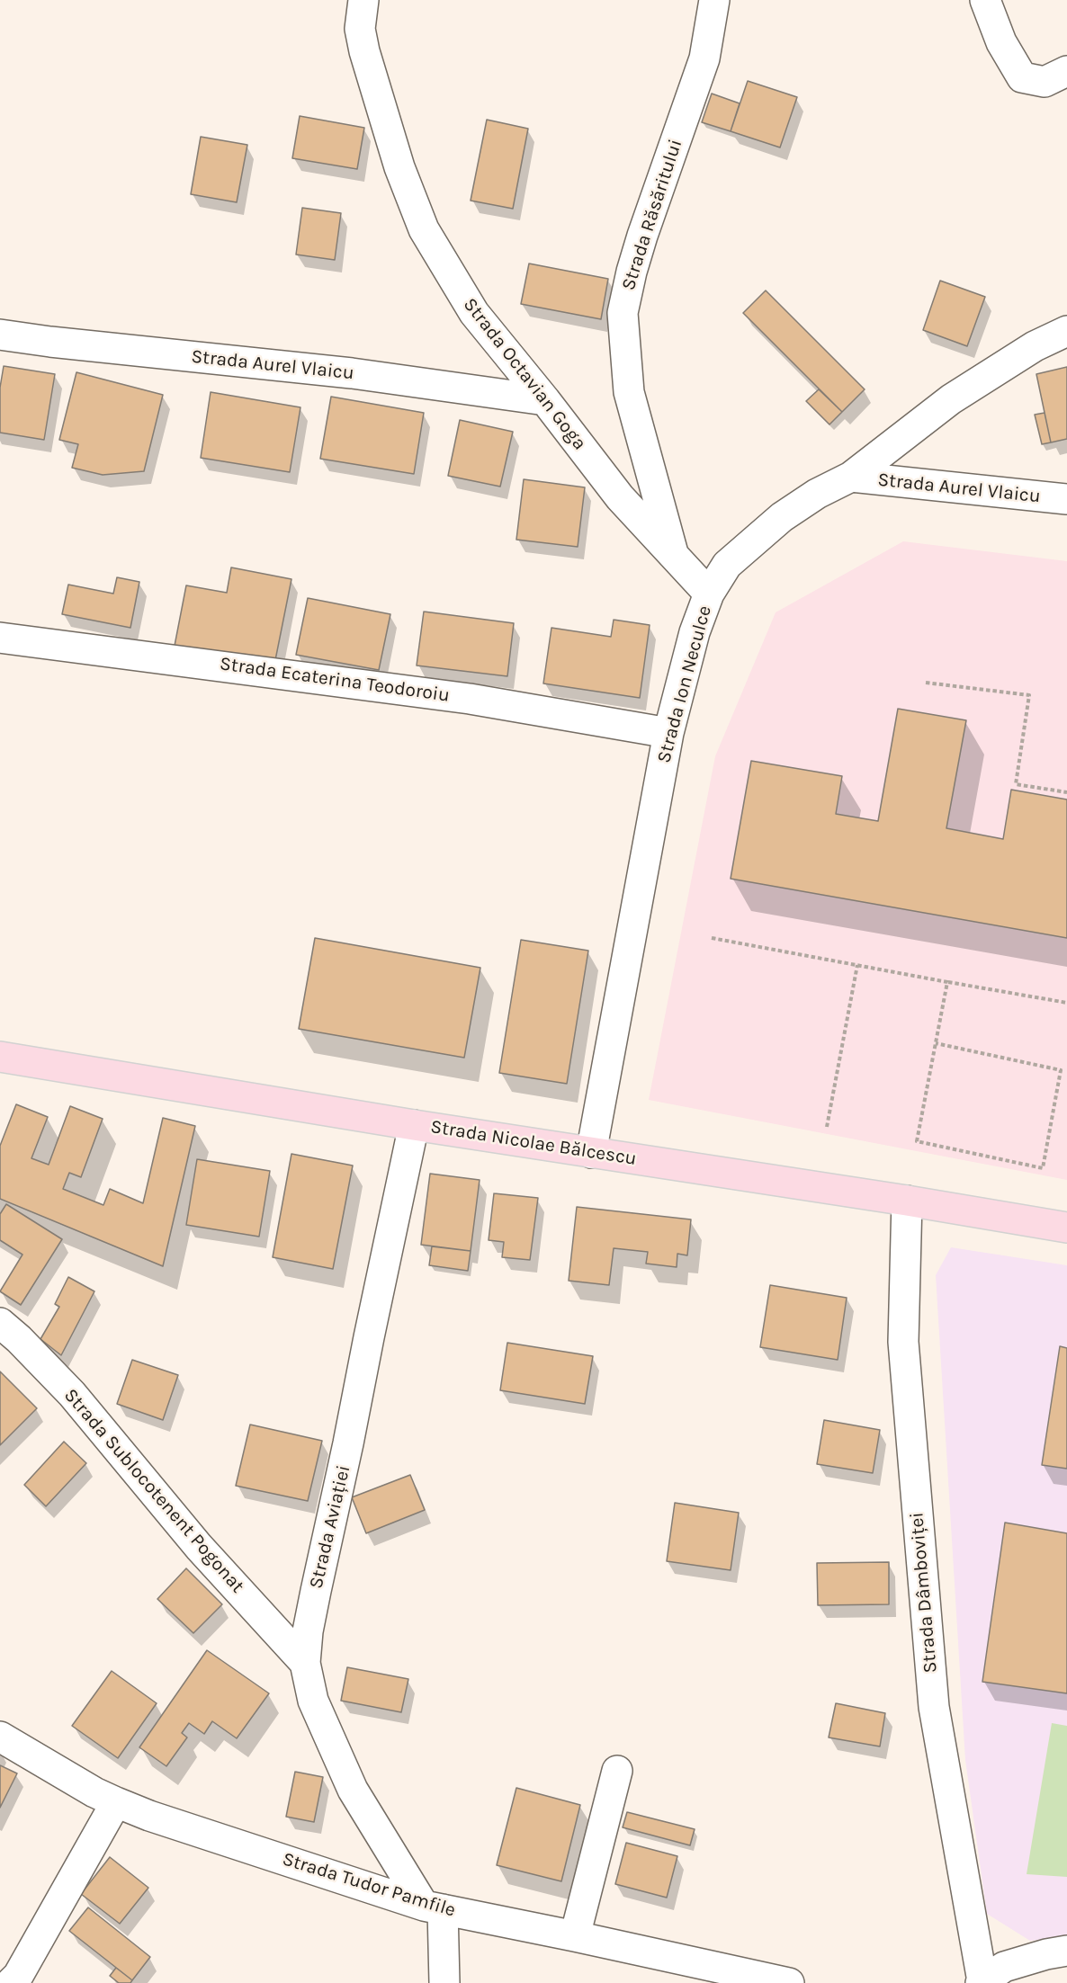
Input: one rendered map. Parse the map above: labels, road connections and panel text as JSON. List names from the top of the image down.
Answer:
{
  "streets": {
    "main road": ["Strada Nicolae Bălcescu"],
    "street": [
      "Strada Răsăritului",
      "Strada Aurel Vlaicu",
      "Strada Octavian Goga",
      "Strada Ecaterina Teodoroiu",
      "Strada Ion Neculce",
      "Strada Sublocotenent Pogonat",
      "Strada Aviației",
      "Strada Dâmboviței",
      "Strada Tudor Pamfile"
    ]
  },
  "crossings": [
    ["Strada Răsăritului", "Strada Octavian Goga"],
    ["Strada Aurel Vlaicu", "Strada Octavian Goga"],
    ["Strada Aurel Vlaicu", "Strada Ion Neculce"],
    ["Strada Octavian Goga", "Strada Ion Neculce"],
    ["Strada Ecaterina Teodoroiu", "Strada Ion Neculce"],
    ["Strada Ion Neculce", "Strada Nicolae Bălcescu"],
    ["Strada Nicolae Bălcescu", "Strada Aviației"],
    ["Strada Nicolae Bălcescu", "Strada Dâmboviței"],
    ["Strada Sublocotenent Pogonat", "Strada Aviației"],
    ["Strada Aviației", "Strada Tudor Pamfile"]
  ]
}
